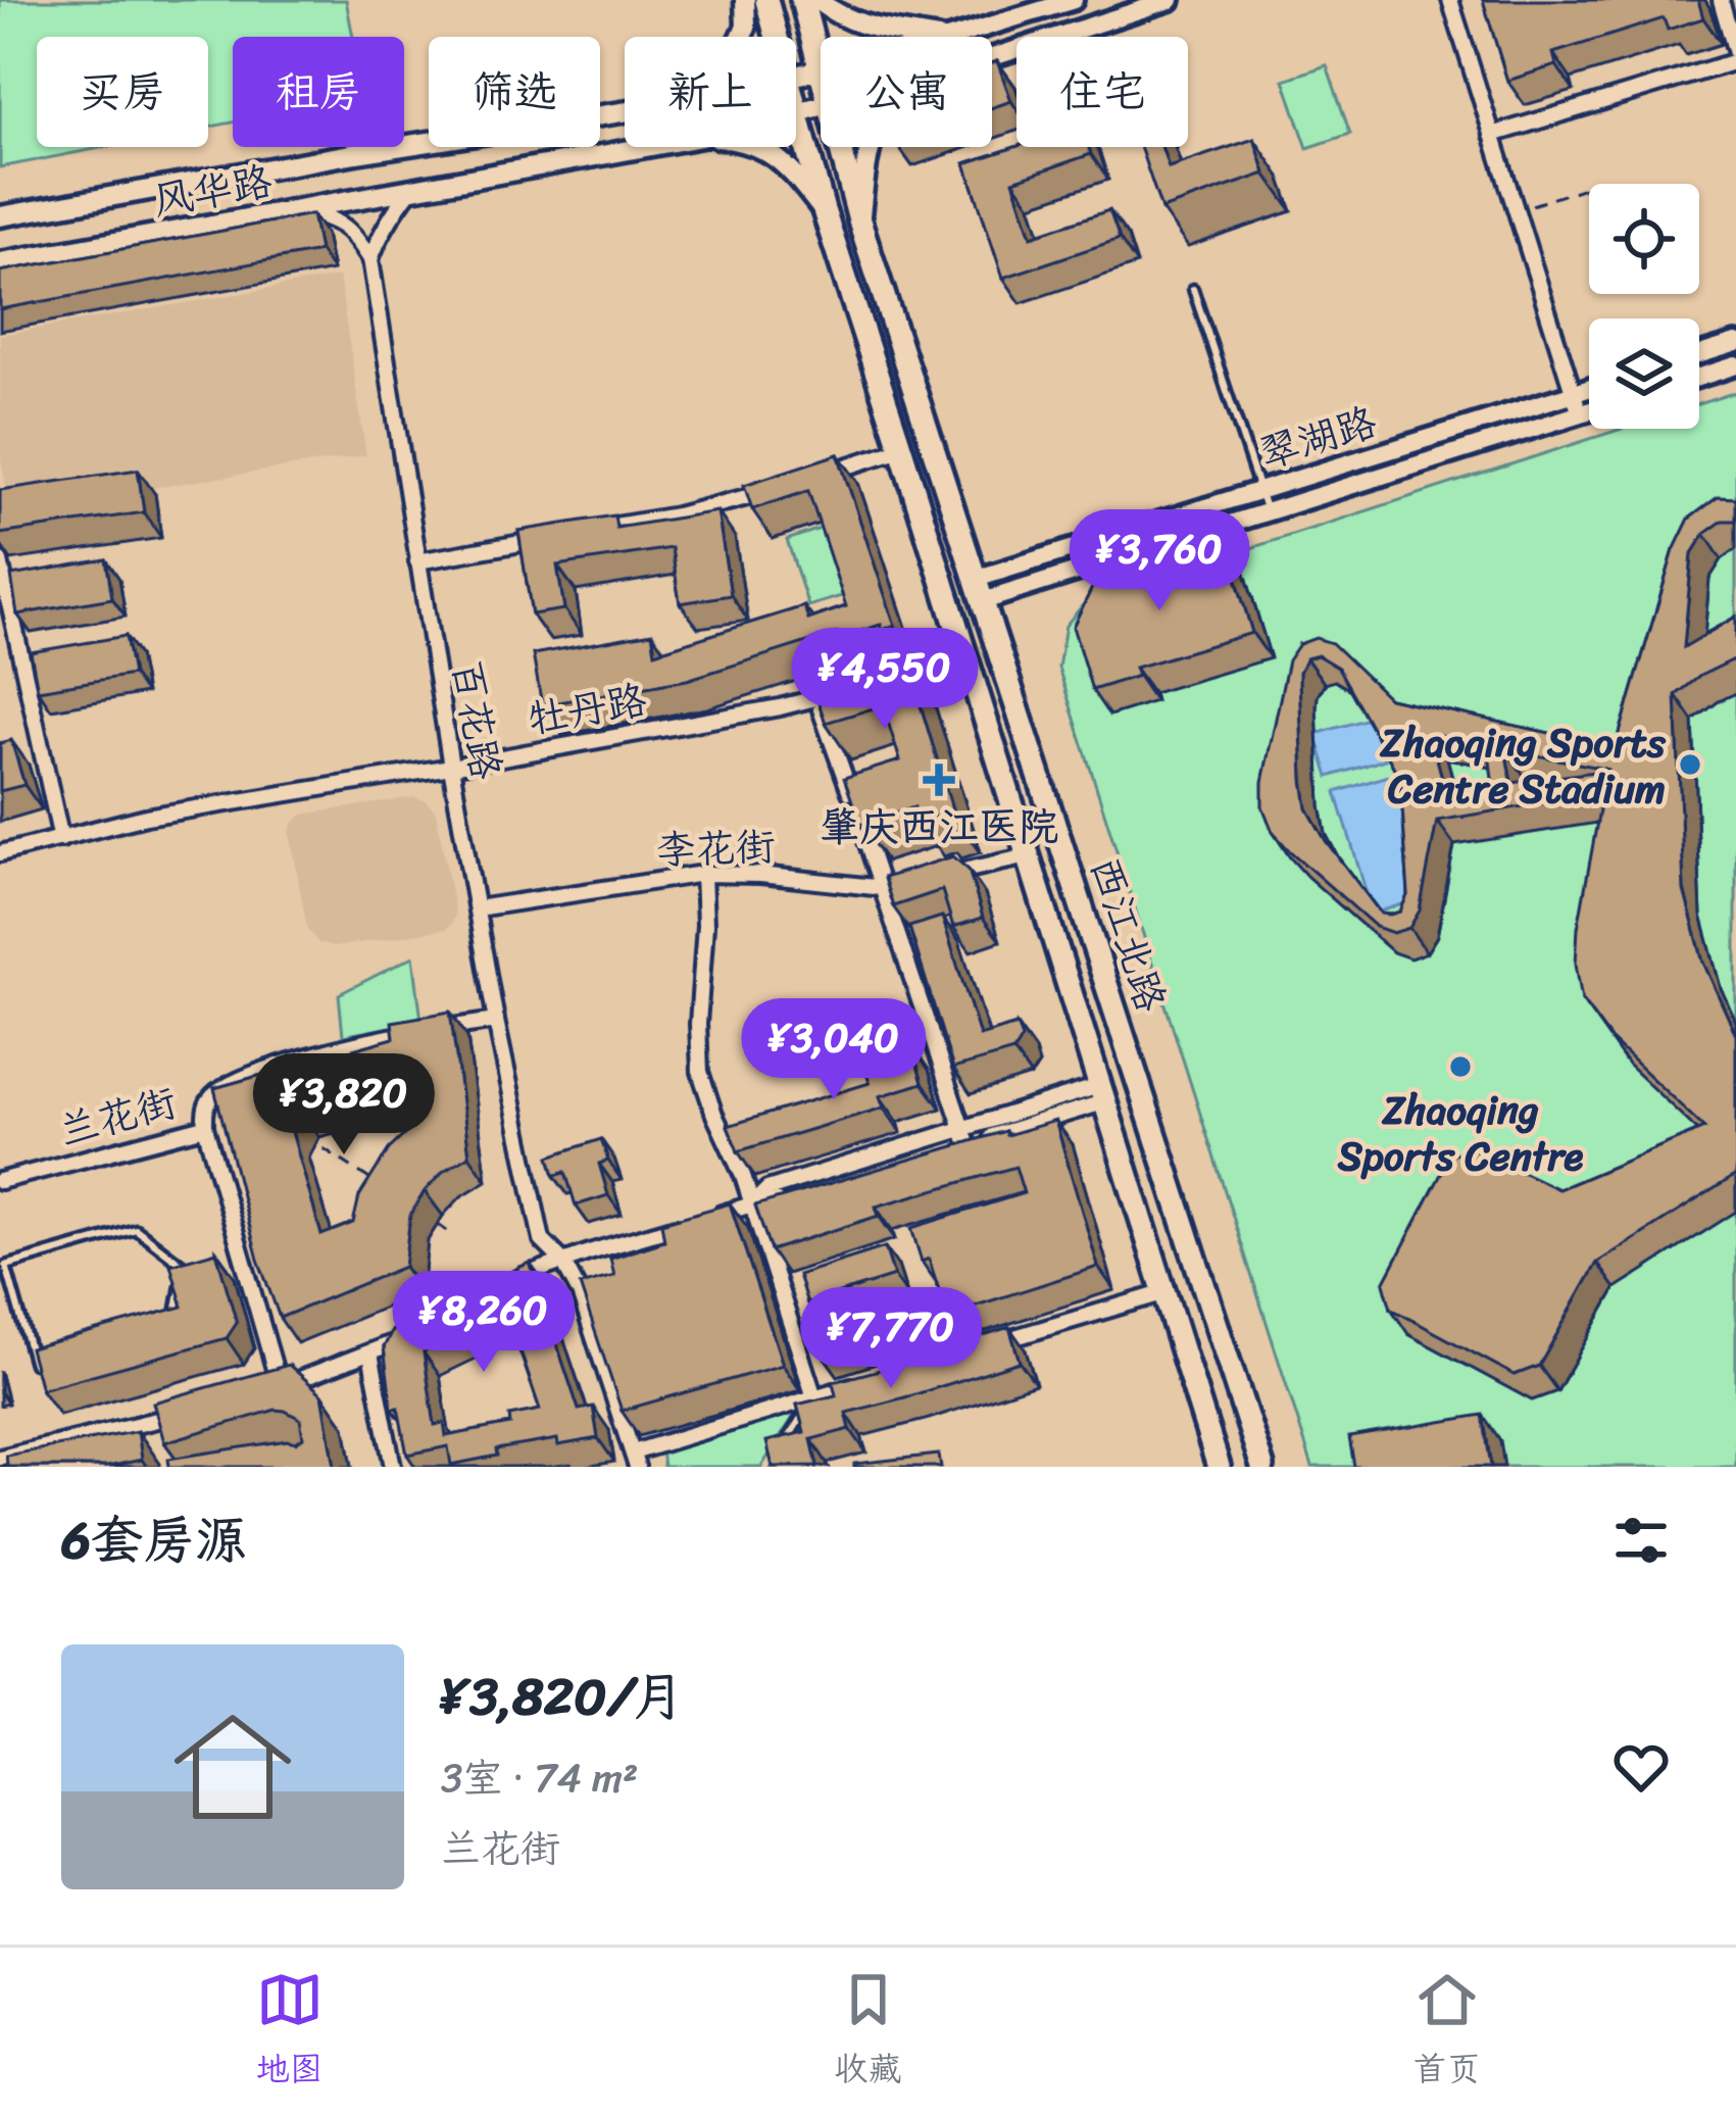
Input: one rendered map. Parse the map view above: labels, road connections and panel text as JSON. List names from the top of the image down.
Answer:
{
  "streets": {
    "main road": ["风华路", "西江北路"],
    "street": [
      "翠湖路",
      "牡丹路",
      "百花路",
      "李花街",
      "兰花街"
    ]
  },
  "crossings": [
    ["风华路", "西江北路"],
    ["翠湖路", "西江北路"],
    ["牡丹路", "百花路"],
    ["百花路", "李花街"]
  ],
  "places": {
    "other": ["Zhaoqing Sports Centre Stadium", "Zhaoqing Sports Centre"],
    "health": ["肇庆西江医院"]
  },
  "page": {
    "chip": [
      "买房",
      "租房",
      "筛选",
      "新上",
      "公寓",
      "住宅"
    ],
    "price": [
      "¥3,760",
      "¥4,550",
      "¥3,040",
      "¥3,820",
      "¥8,260",
      "¥7,770"
    ],
    "heading": "6套房源",
    "list": [
      {
        "name": "¥3,820/月",
        "note": "3室 · 74 m² · 兰花街"
      }
    ],
    "tabs": ["地图", "收藏", "首页"]
  }
}
